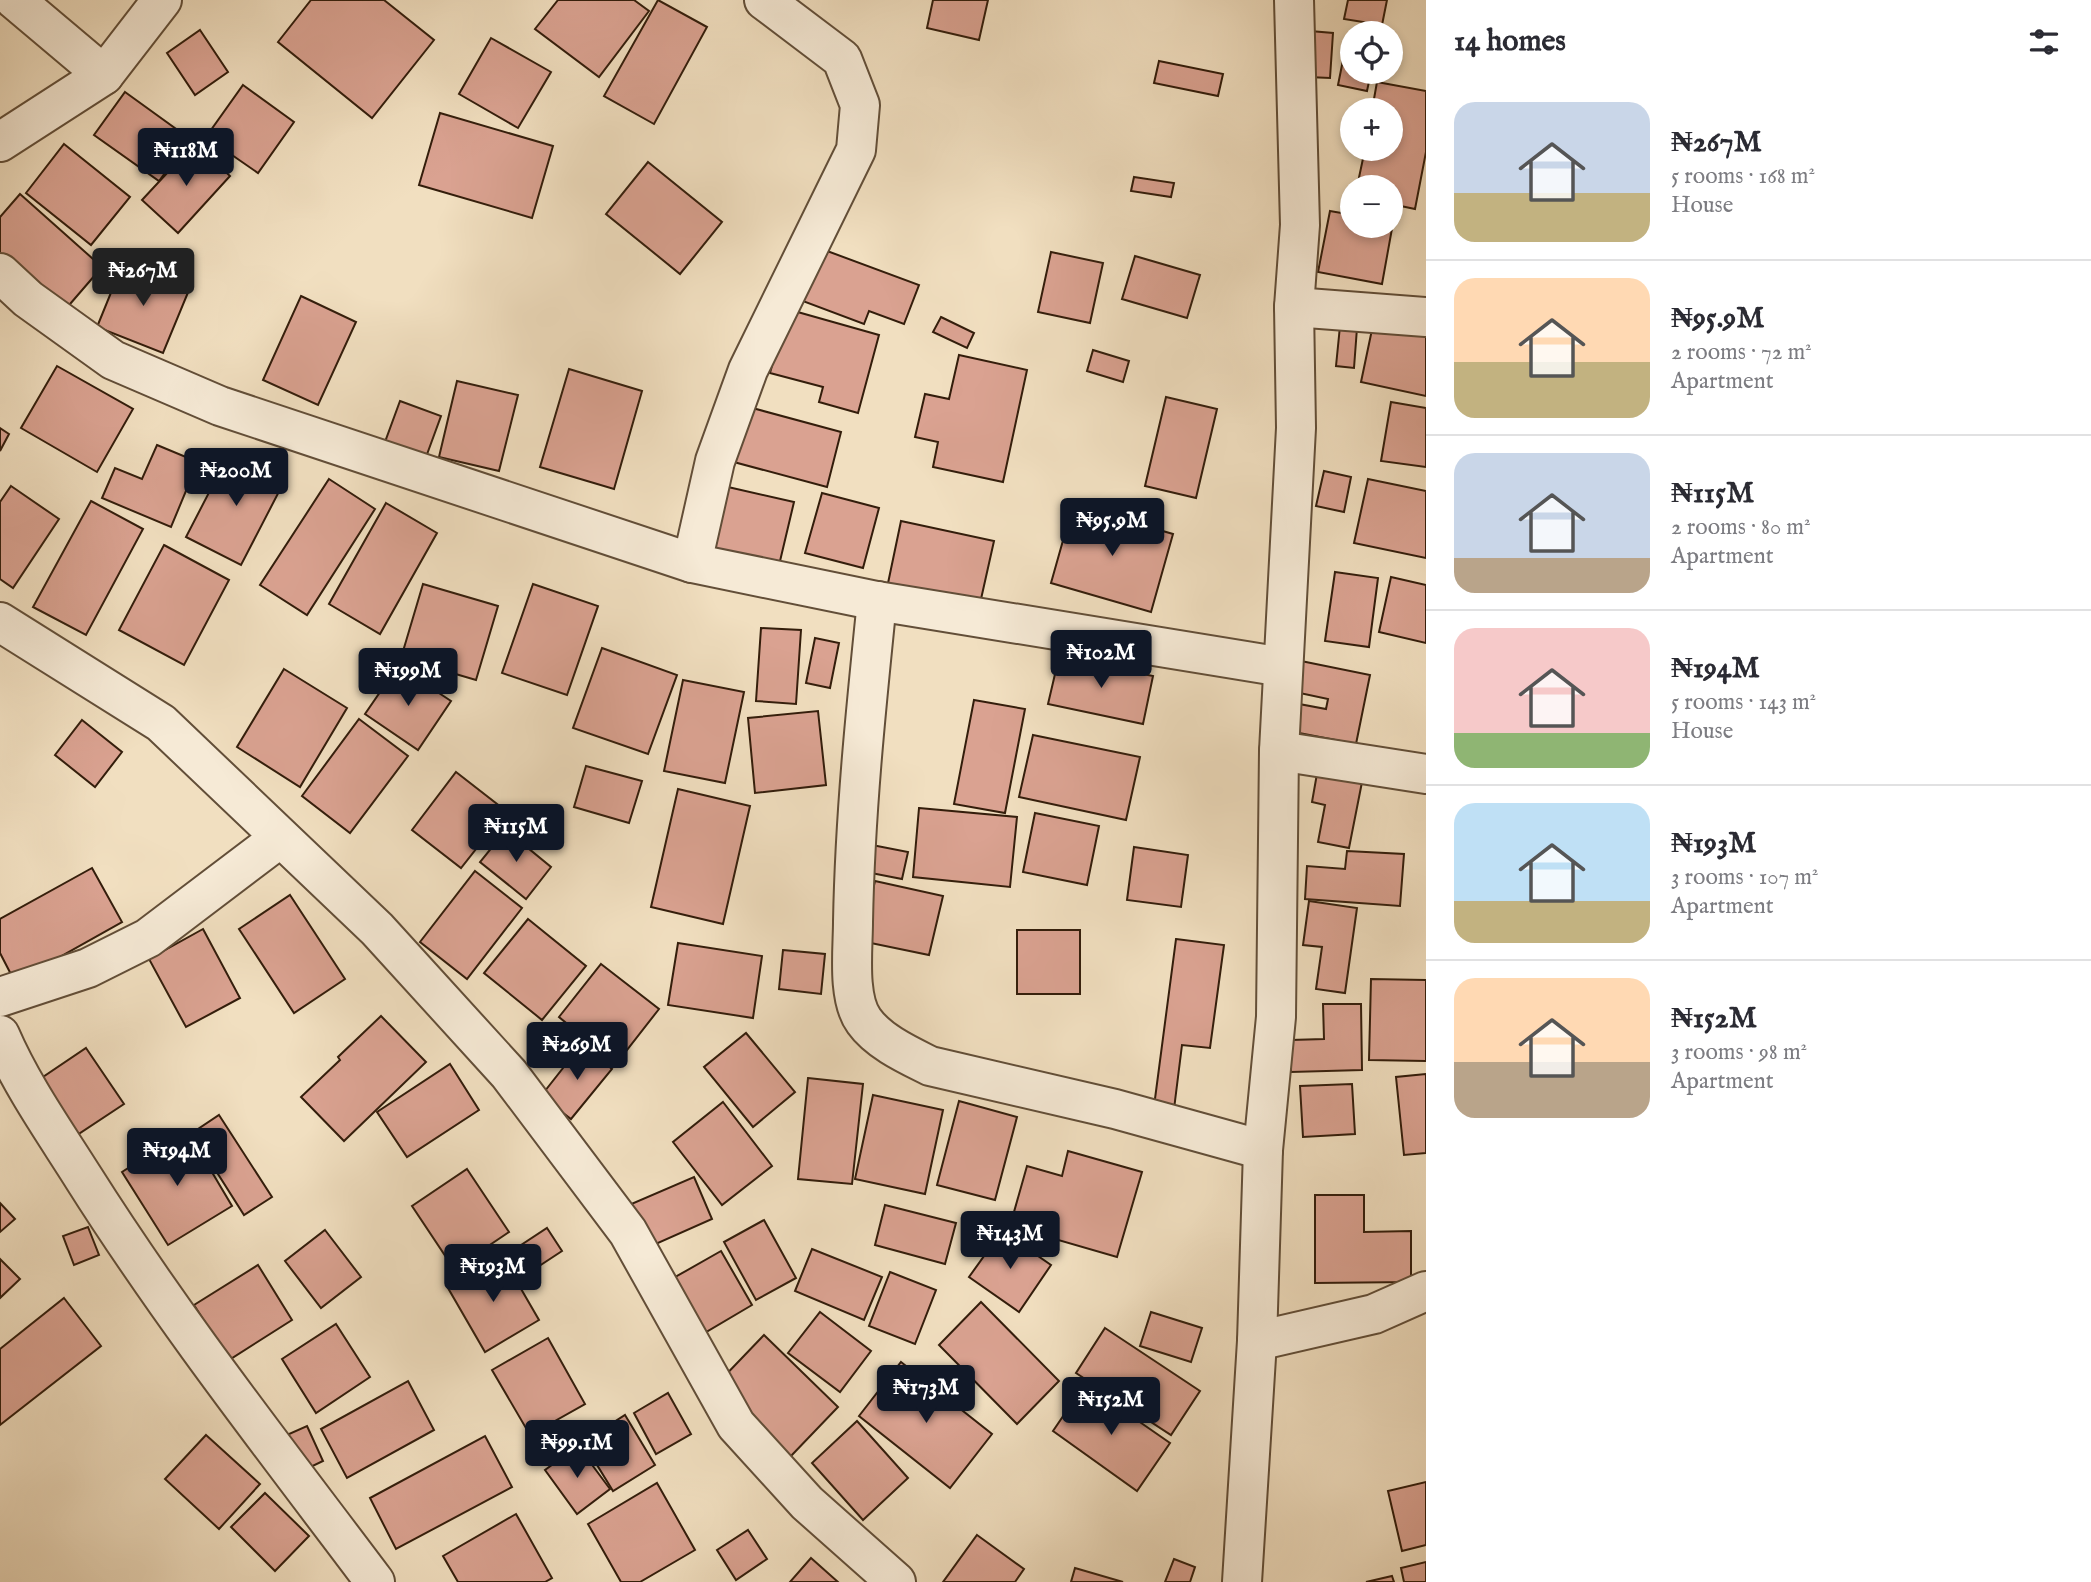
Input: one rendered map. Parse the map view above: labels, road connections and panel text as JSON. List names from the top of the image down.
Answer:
{
  "page": {
    "heading": "14 homes",
    "map_buttons": ["+", "−"],
    "list": [
      {
        "name": "₦267M",
        "note": "5 rooms · 168 m² · House"
      },
      {
        "name": "₦95.9M",
        "note": "2 rooms · 72 m² · Apartment"
      },
      {
        "name": "₦115M",
        "note": "2 rooms · 80 m² · Apartment"
      },
      {
        "name": "₦194M",
        "note": "5 rooms · 143 m² · House"
      },
      {
        "name": "₦193M",
        "note": "3 rooms · 107 m² · Apartment"
      },
      {
        "name": "₦152M",
        "note": "3 rooms · 98 m² · Apartment"
      }
    ],
    "price": [
      "₦118M",
      "₦267M",
      "₦200M",
      "₦95.9M",
      "₦102M",
      "₦199M",
      "₦115M",
      "₦269M",
      "₦194M",
      "₦143M",
      "₦193M",
      "₦173M",
      "₦152M",
      "₦99.1M"
    ]
  }
}
